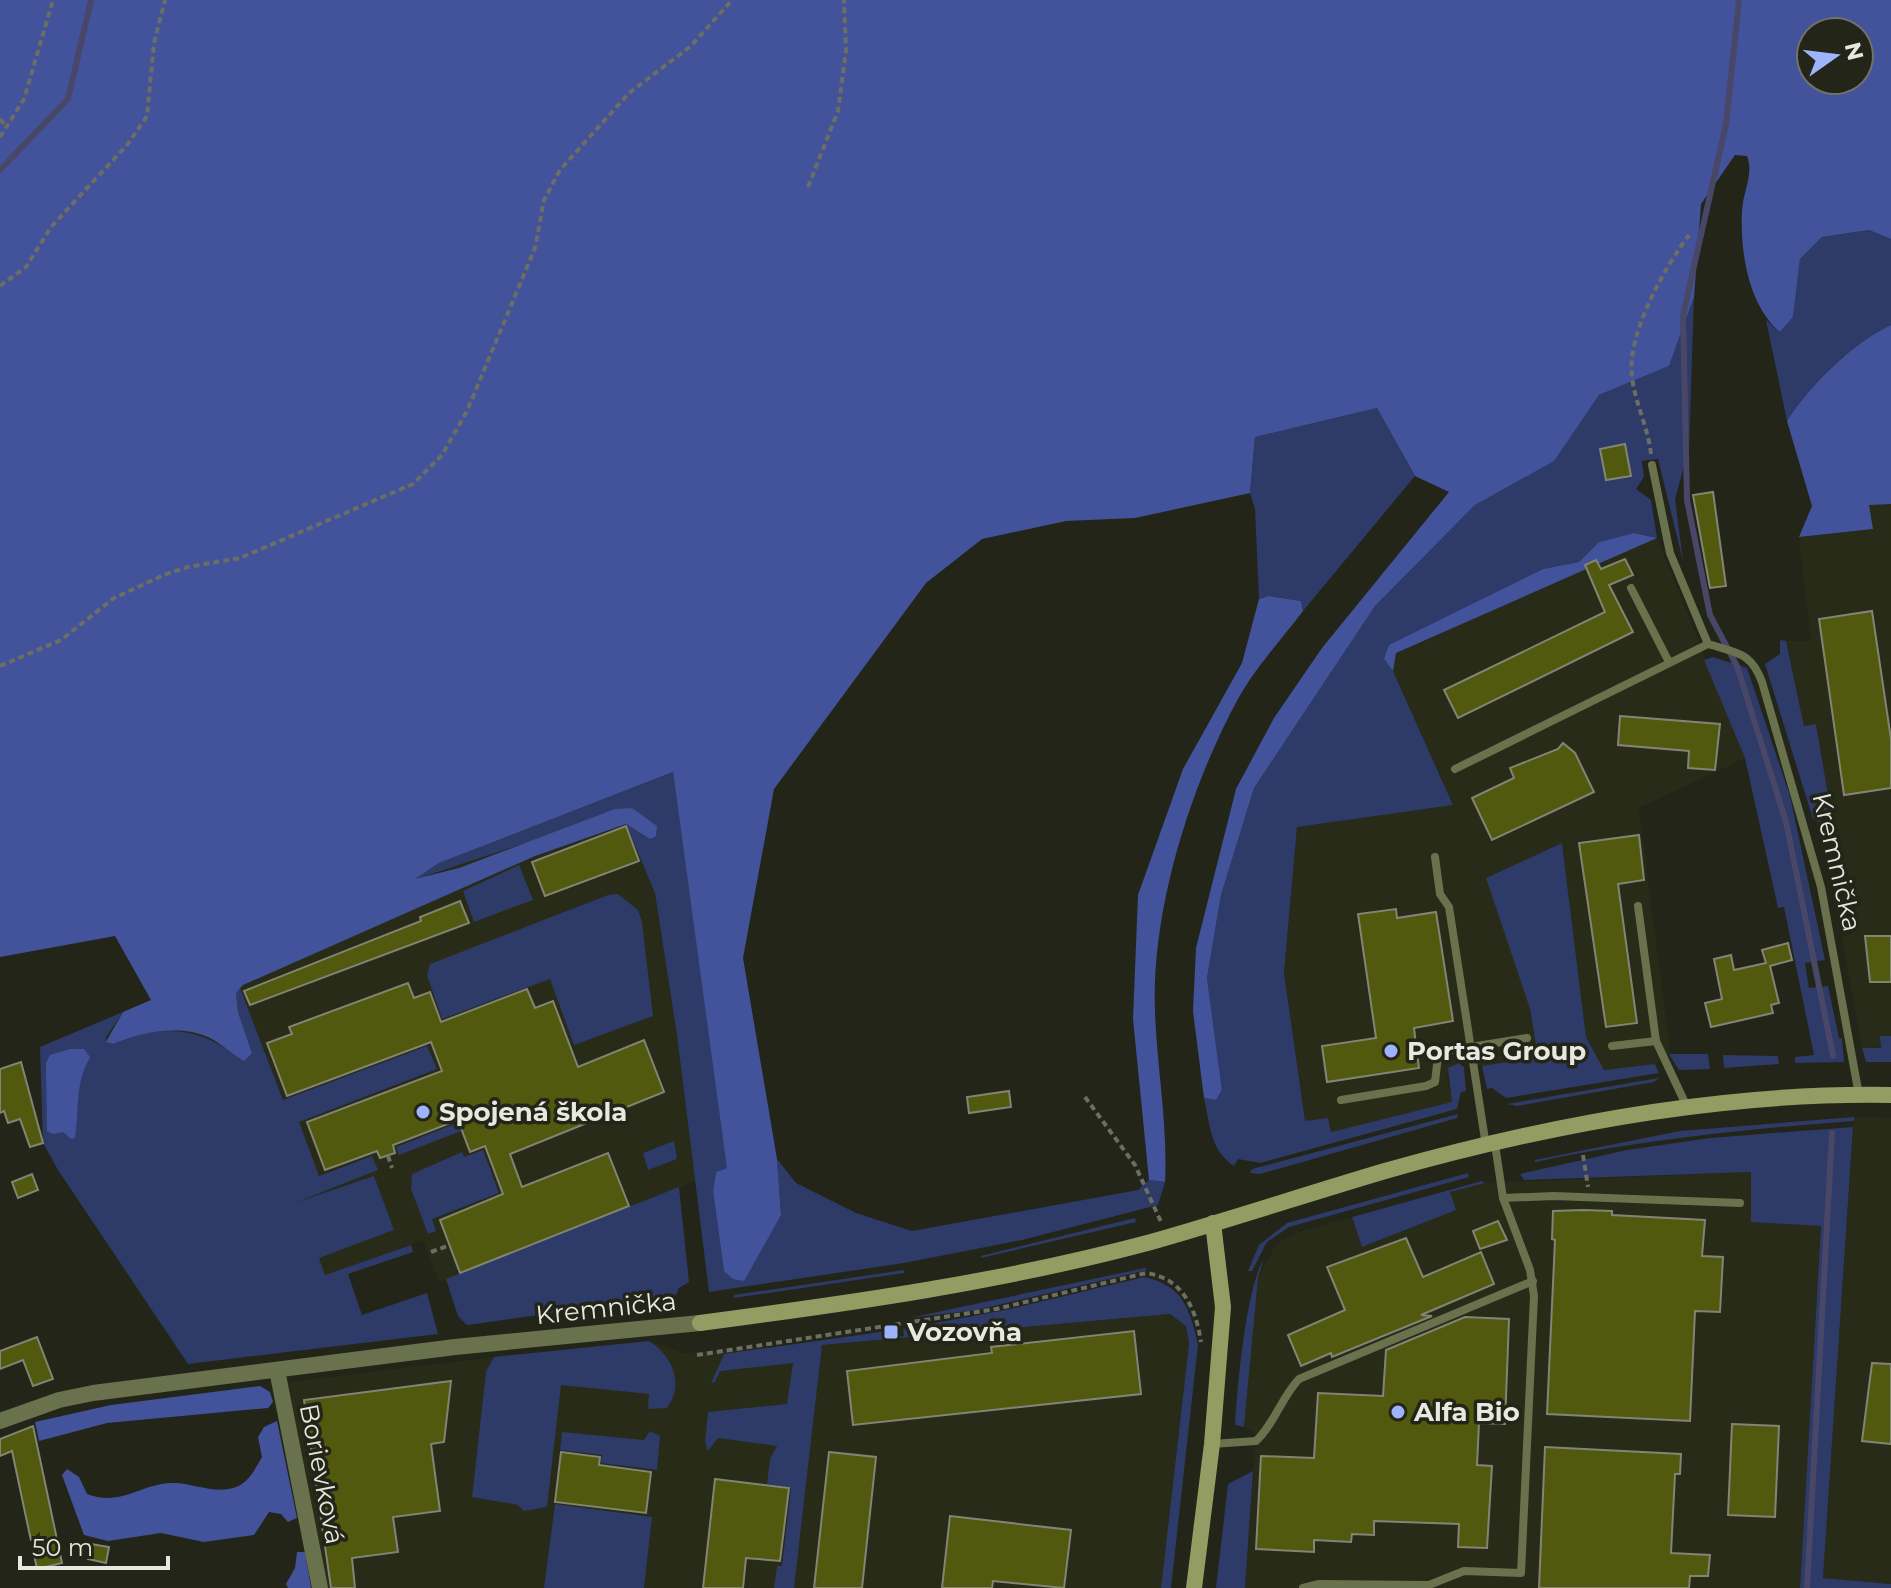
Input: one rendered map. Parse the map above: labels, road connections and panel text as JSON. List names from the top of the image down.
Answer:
{
  "streets": {
    "main road": ["Kremnička"],
    "street": ["Borievková"]
  },
  "crossings": [
    ["Kremnička", "Borievková"]
  ],
  "places": {
    "other": ["Portas Group", "Spojená škola", "Alfa Bio"],
    "transit": ["Vozovňa"]
  },
  "scale_bar": "50 m",
  "north": "right"
}
